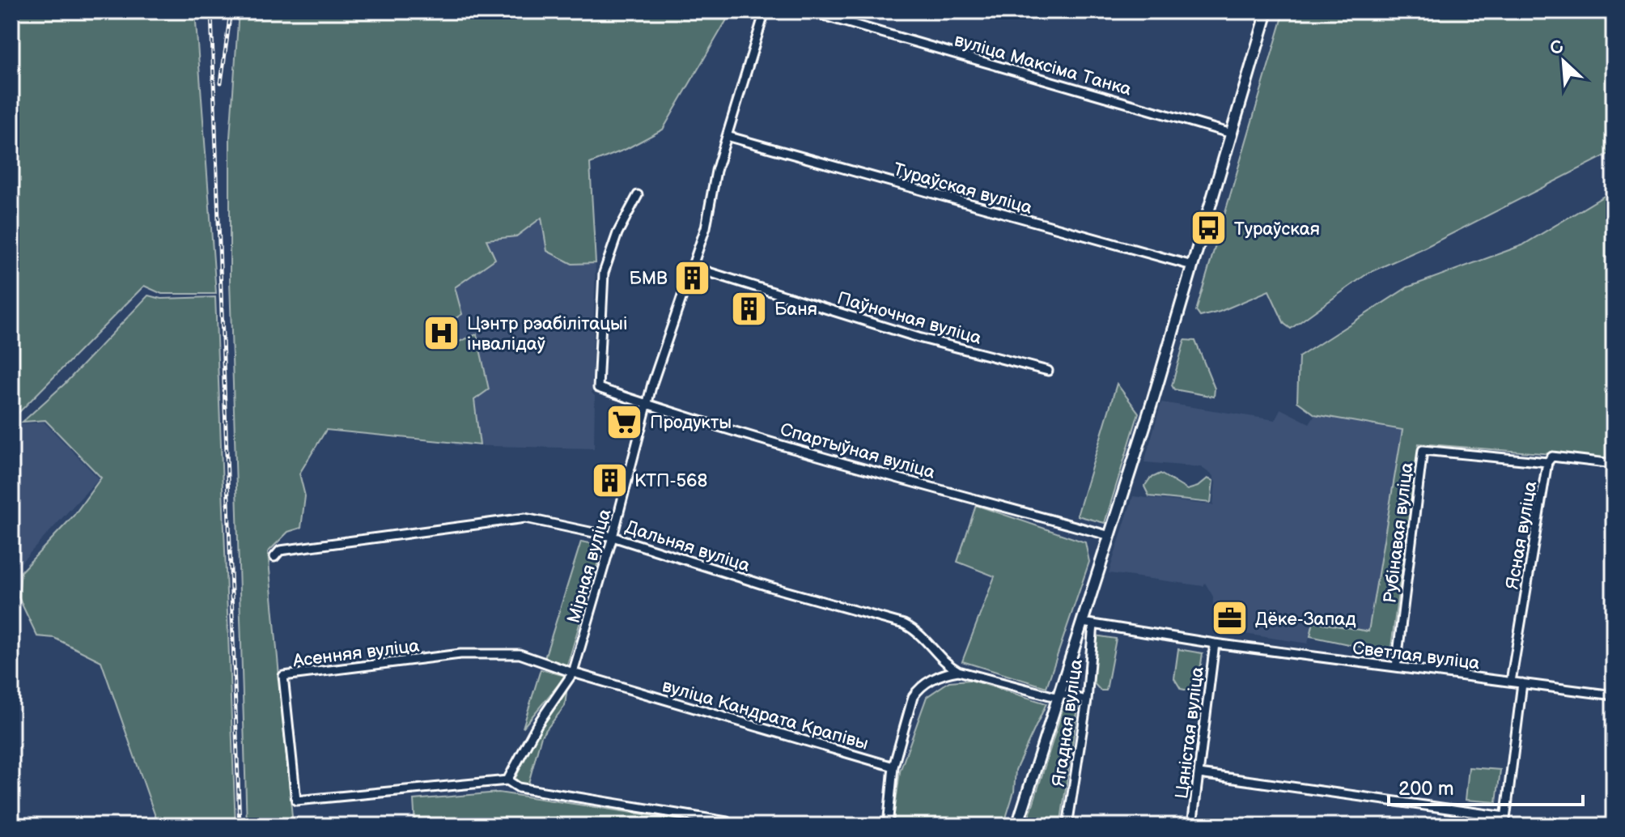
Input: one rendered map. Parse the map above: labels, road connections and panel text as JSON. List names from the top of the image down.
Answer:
{
  "streets": {
    "street": [
      "вуліца Максіма Танка",
      "Тураўская вуліца",
      "Паўночная вуліца",
      "Спартыўная вуліца",
      "Рубінавая вуліца",
      "Ясная вуліца",
      "Дальняя вуліца",
      "Мірная вуліца",
      "Асенняя вуліца",
      "Светлая вуліца",
      "вуліца Кандрата Крапівы",
      "Ягадная вуліца",
      "Цяністая вуліца"
    ]
  },
  "crossings": [
    ["Тураўская вуліца", "Мірная вуліца"],
    ["Паўночная вуліца", "Мірная вуліца"],
    ["Спартыўная вуліца", "Мірная вуліца"],
    ["Рубінавая вуліца", "Ясная вуліца"],
    ["Рубінавая вуліца", "Светлая вуліца"],
    ["Ясная вуліца", "Светлая вуліца"],
    ["Дальняя вуліца", "Мірная вуліца"],
    ["Мірная вуліца", "Асенняя вуліца"],
    ["Мірная вуліца", "вуліца Кандрата Крапівы"],
    ["Асенняя вуліца", "вуліца Кандрата Крапівы"],
    ["Светлая вуліца", "Ягадная вуліца"],
    ["Светлая вуліца", "Цяністая вуліца"]
  ],
  "places": {
    "bus stop": ["Тураўская"],
    "building": ["БМВ", "Баня", "КТП-568"],
    "hospital": ["Цэнтр рэабілітацыі інвалідаў"],
    "supermarket": ["Продукты"],
    "office": ["Дёке-Запад"]
  },
  "scale_bar": "200 m",
  "north": "top left"
}
